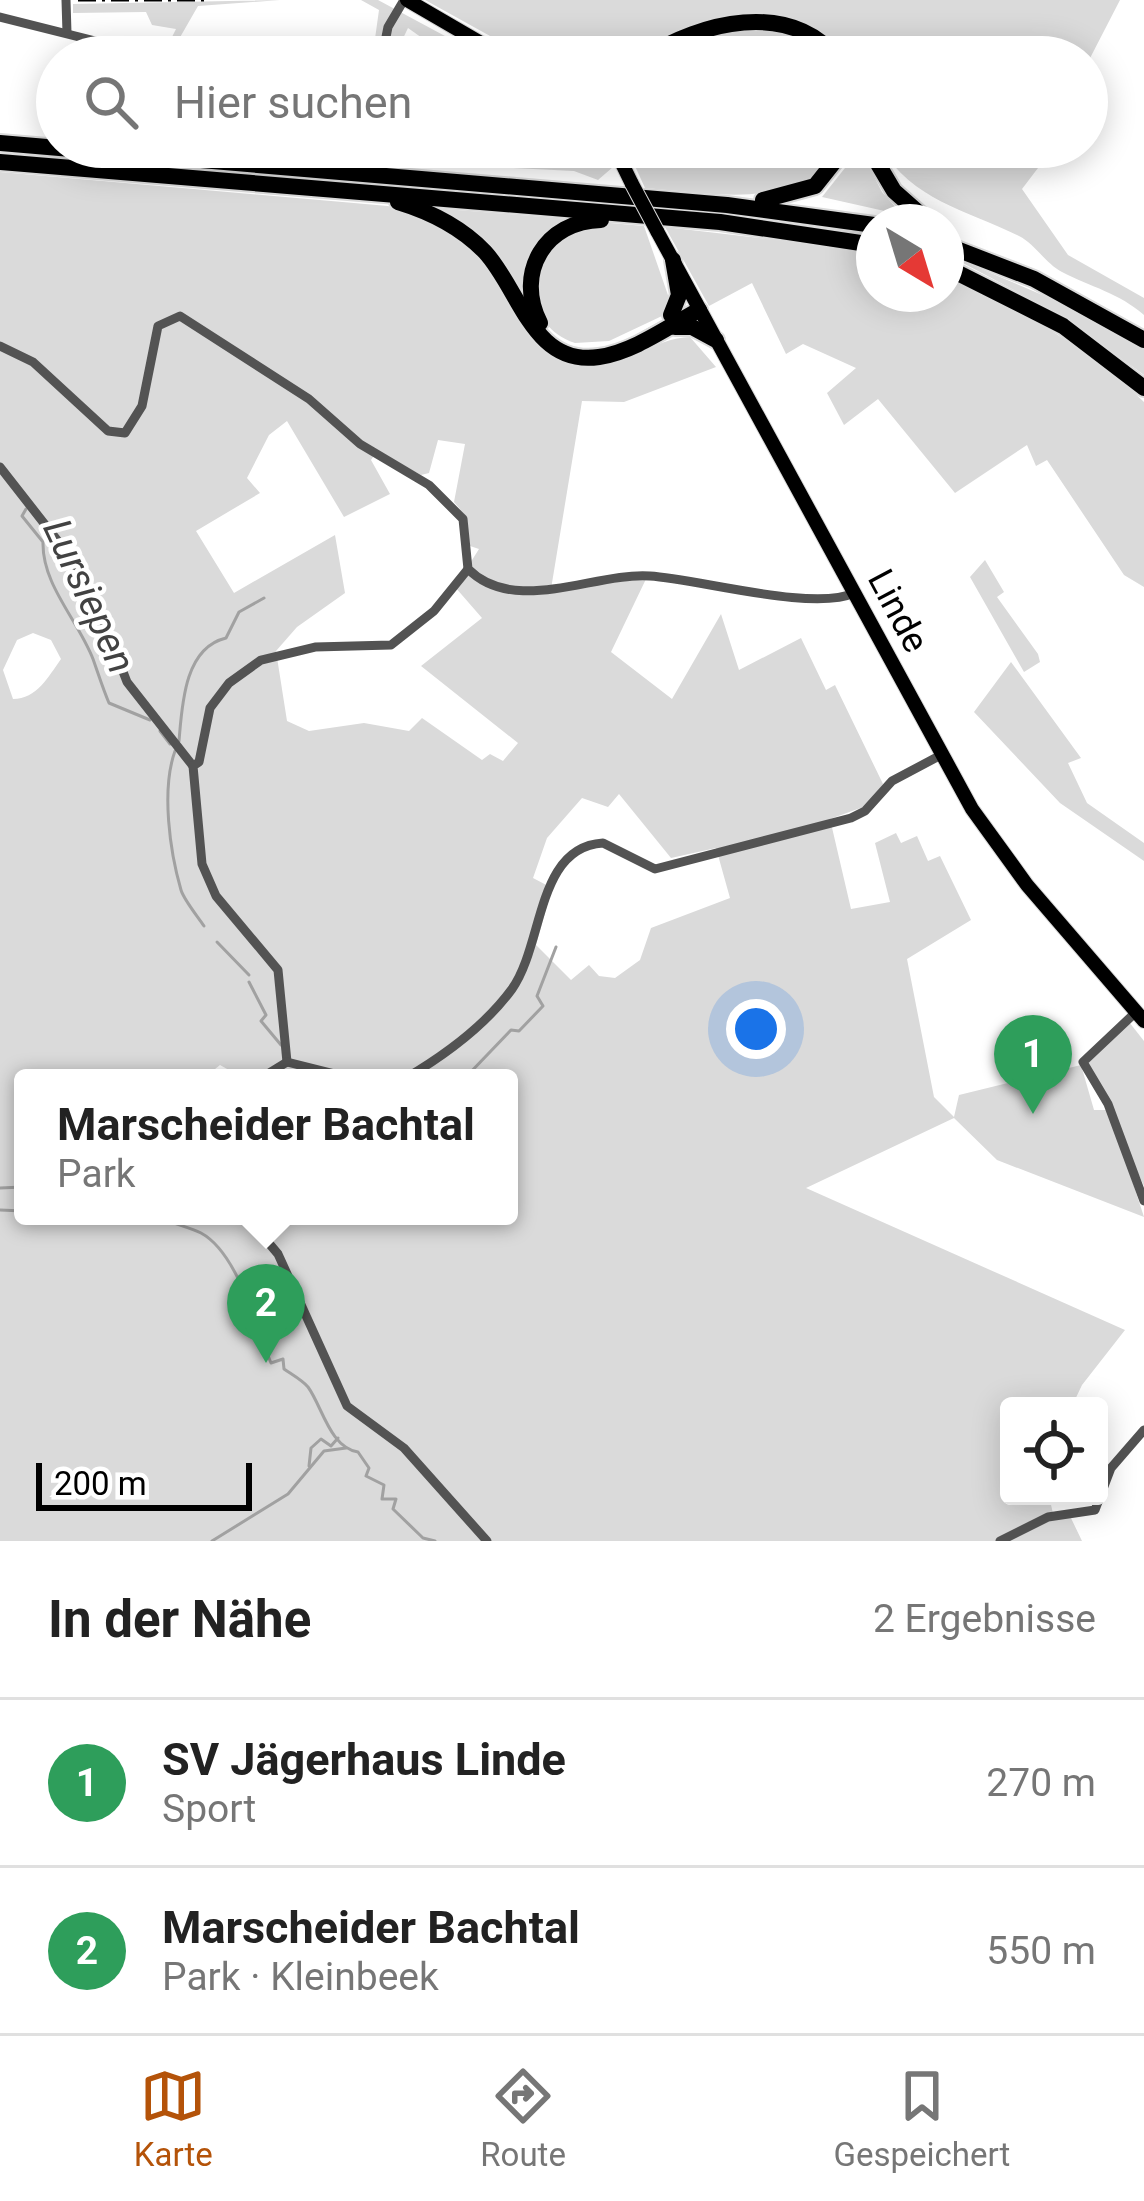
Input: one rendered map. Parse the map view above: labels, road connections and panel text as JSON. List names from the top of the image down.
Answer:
{
  "streets": {
    "main road": ["Linde"]
  },
  "water": ["Lursiepen"],
  "scale_bar": "200 m",
  "north": "bottom right",
  "page": {
    "search": "Hier suchen",
    "pins": ["1", "2"],
    "popup": ["Marscheider Bachtal", "Park"],
    "scale": "200 m",
    "heading": ["In der Nähe", "2 Ergebnisse"],
    "list": [
      {
        "mark": "1",
        "name": "SV Jägerhaus Linde",
        "note": "Sport",
        "value": "270 m"
      },
      {
        "mark": "2",
        "name": "Marscheider Bachtal",
        "note": "Park · Kleinbeek",
        "value": "550 m"
      }
    ],
    "nav": ["Karte", "Route", "Gespeichert"]
  }
}
